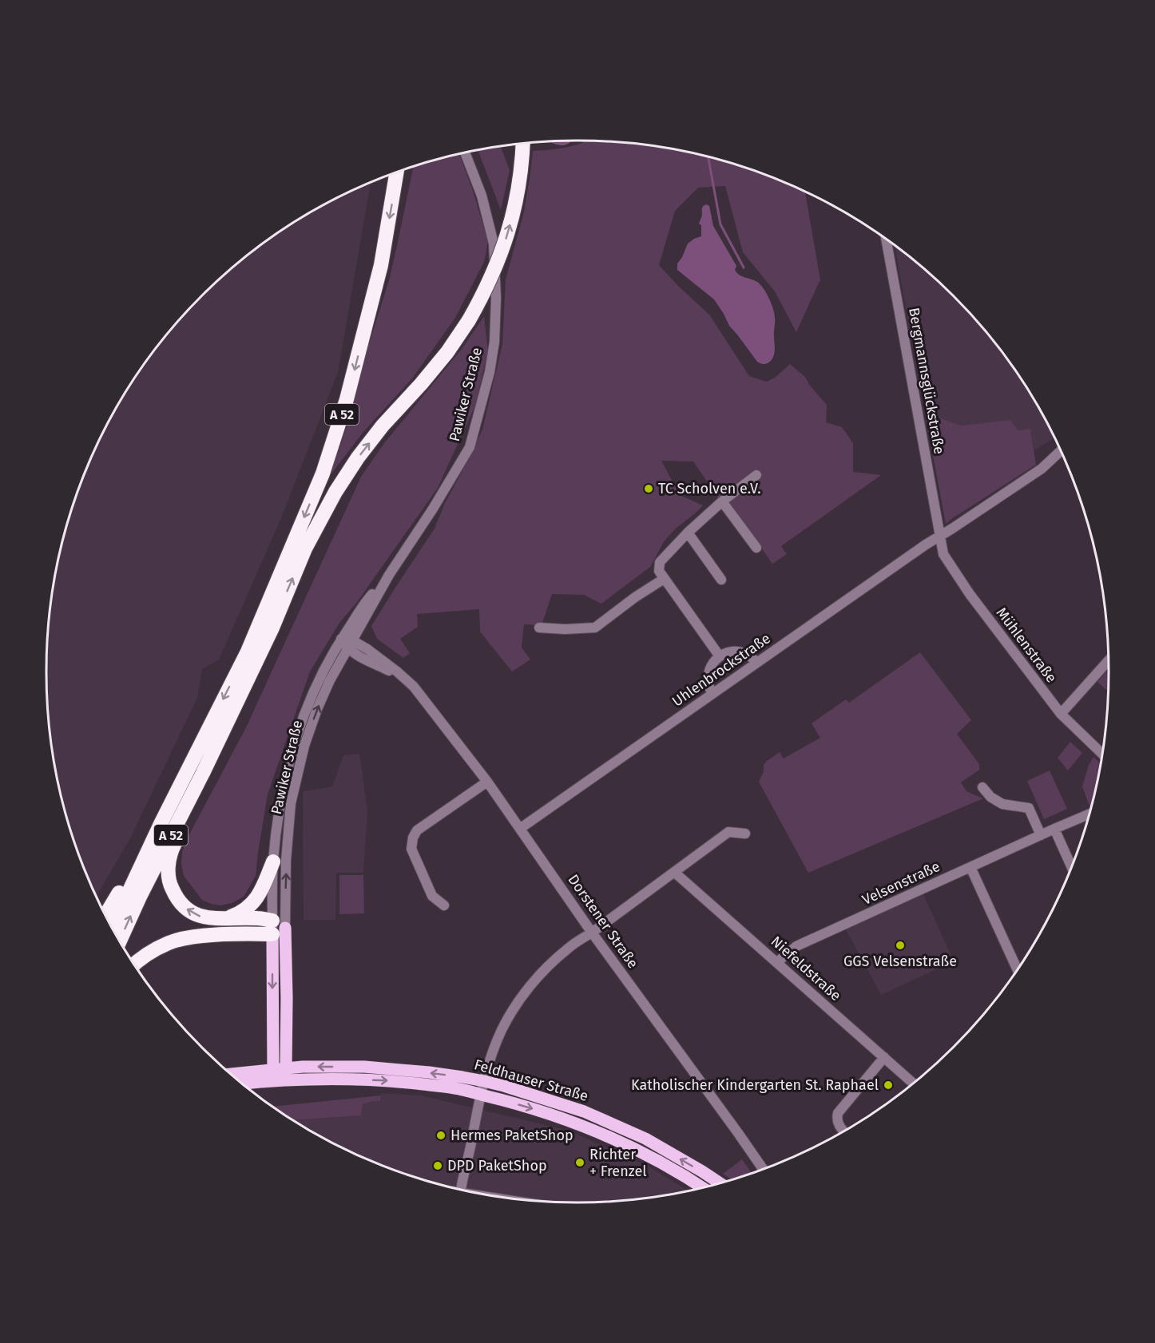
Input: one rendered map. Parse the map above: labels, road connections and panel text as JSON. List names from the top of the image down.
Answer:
{
  "streets": {
    "highway": ["A 52"],
    "main road": ["Pawiker Straße", "Feldhauser Straße"],
    "street": [
      "Bergmannsglückstraße",
      "Mühlenstraße",
      "Uhlenbrockstraße",
      "Velsenstraße",
      "Dorstener Straße",
      "Niefeldstraße"
    ]
  },
  "crossings": [
    ["Bergmannsglückstraße", "Mühlenstraße"],
    ["Bergmannsglückstraße", "Uhlenbrockstraße"],
    ["Pawiker Straße", "Dorstener Straße"],
    ["Pawiker Straße", "Feldhauser Straße"],
    ["Mühlenstraße", "Uhlenbrockstraße"],
    ["Uhlenbrockstraße", "Dorstener Straße"],
    ["Velsenstraße", "Niefeldstraße"]
  ],
  "places": [
    "TC Scholven e.V.",
    "GGS Velsenstraße",
    "Katholischer Kindergarten St. Raphael",
    "Hermes PaketShop",
    "Richter + Frenzel",
    "DPD PaketShop"
  ]
}
